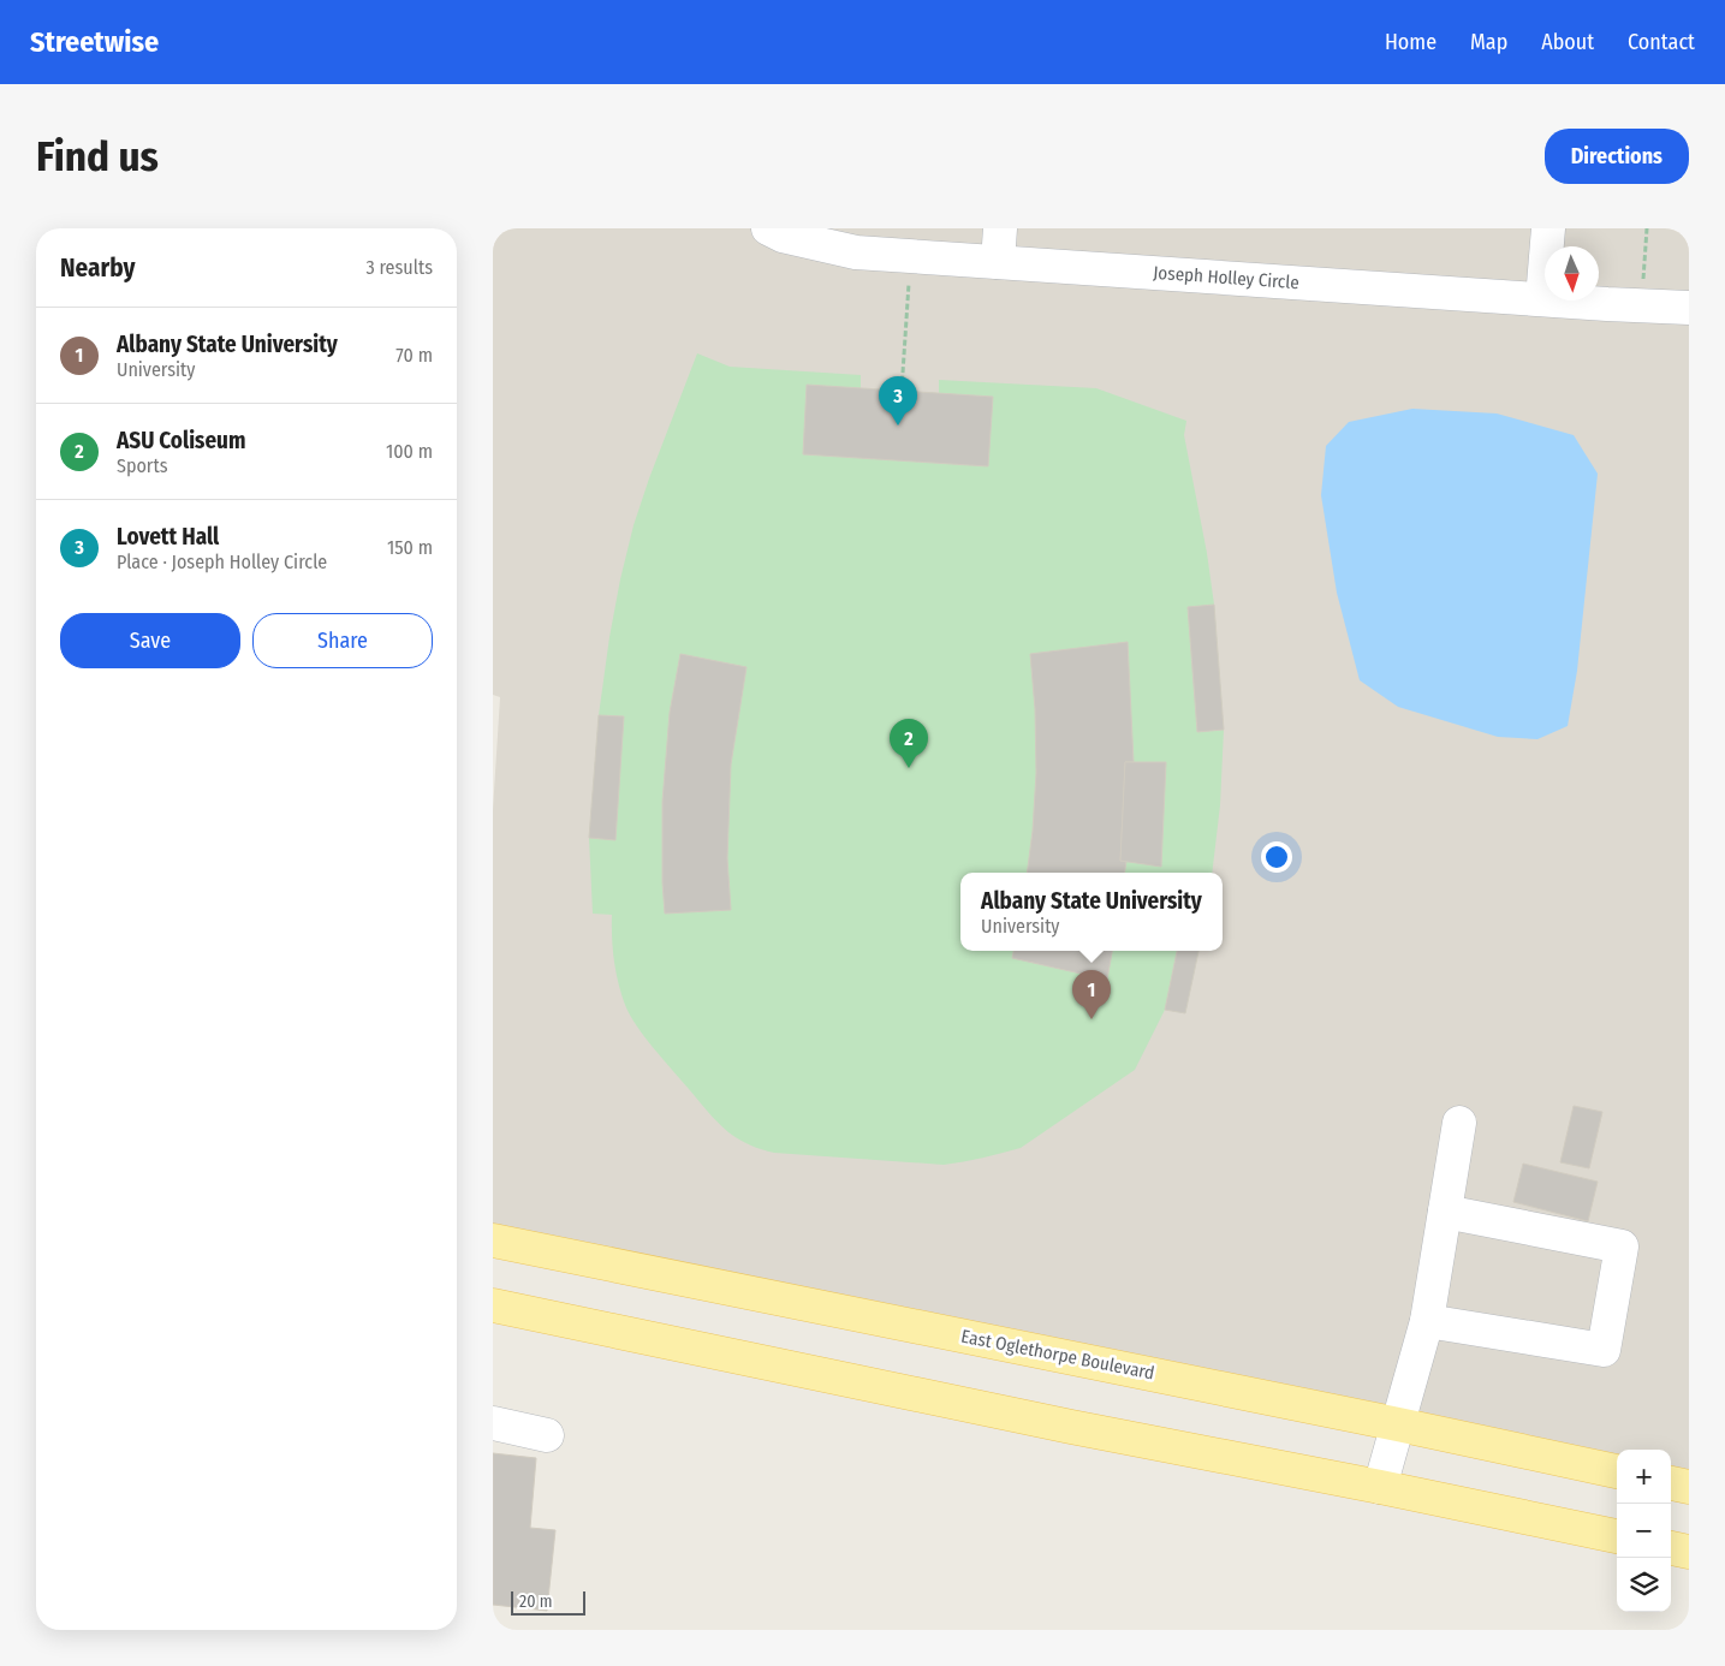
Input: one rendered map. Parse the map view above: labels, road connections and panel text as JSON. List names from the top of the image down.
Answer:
{
  "streets": {
    "main road": ["East Oglethorpe Boulevard"],
    "street": ["Joseph Holley Circle"]
  },
  "scale_bar": "20 m",
  "north": "bottom",
  "page": {
    "header": "Streetwise",
    "nav": [
      "Home",
      "Map",
      "About",
      "Contact"
    ],
    "buttons": [
      "Directions",
      ["Save", "Share"]
    ],
    "title": "Find us",
    "heading": ["Nearby", "3 results"],
    "list": [
      {
        "mark": "1",
        "name": "Albany State University",
        "note": "University",
        "value": "70 m"
      },
      {
        "mark": "2",
        "name": "ASU Coliseum",
        "note": "Sports",
        "value": "100 m"
      },
      {
        "mark": "3",
        "name": "Lovett Hall",
        "note": "Place · Joseph Holley Circle",
        "value": "150 m"
      }
    ],
    "pins": ["3", "2", "1"],
    "popup": ["Albany State University", "University"],
    "map_buttons": ["+", "−"],
    "scale": "20 m"
  }
}
